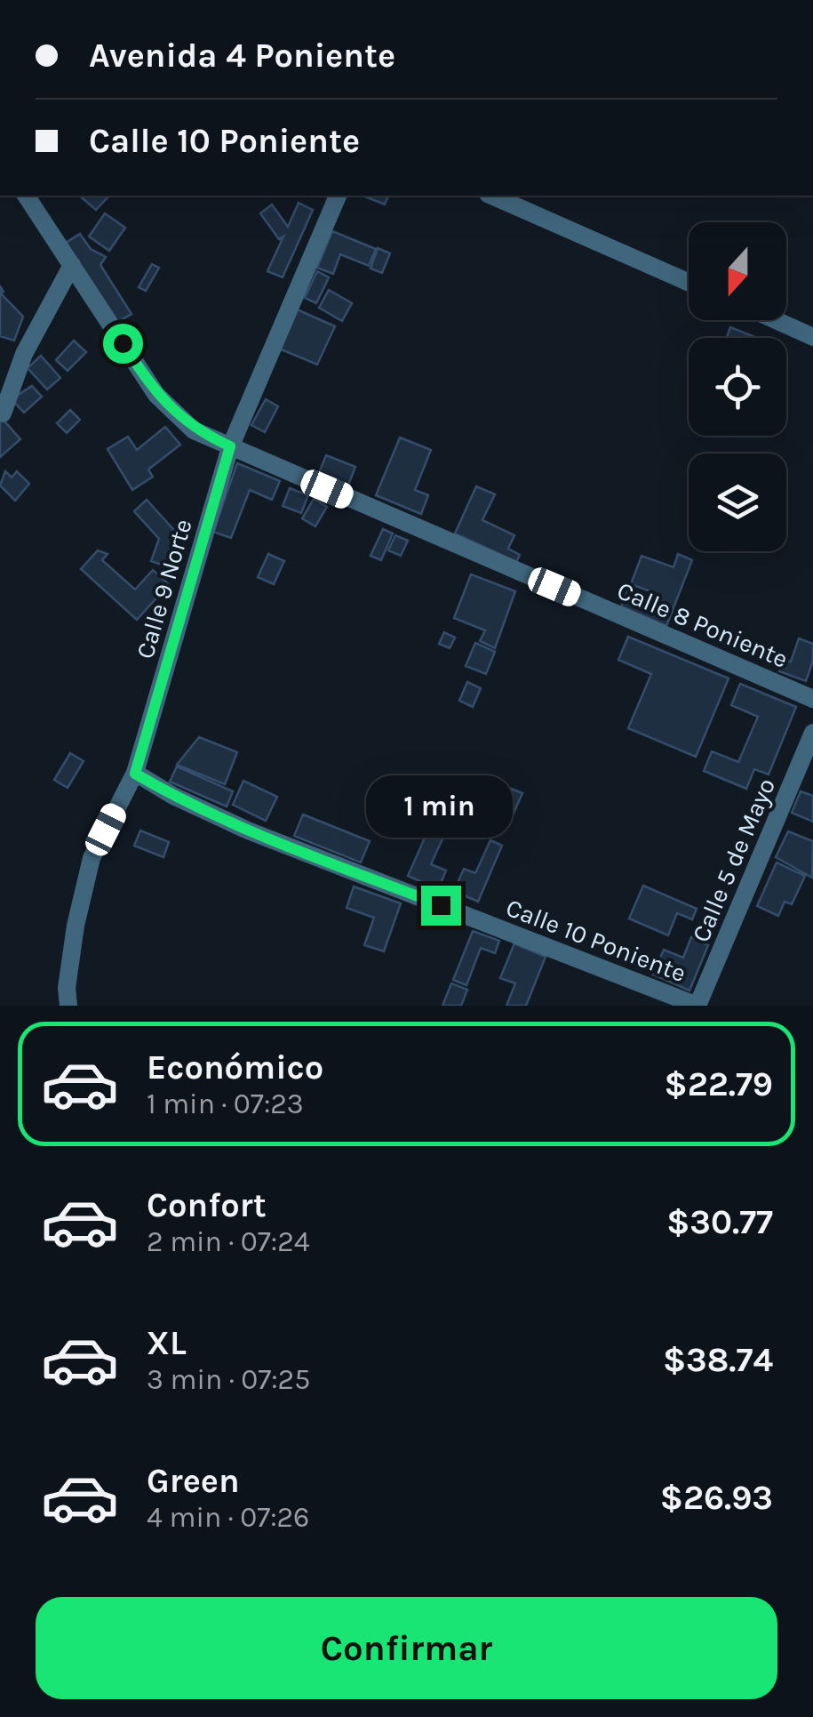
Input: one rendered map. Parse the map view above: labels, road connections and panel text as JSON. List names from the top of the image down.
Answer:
{
  "streets": {
    "street": [
      "Calle 9 Norte",
      "Calle 8 Poniente",
      "Calle 5 de Mayo",
      "Calle 10 Poniente"
    ]
  },
  "crossings": [
    ["Calle 9 Norte", "Calle 8 Poniente"],
    ["Calle 9 Norte", "Calle 10 Poniente"],
    ["Calle 5 de Mayo", "Calle 10 Poniente"]
  ],
  "north": "bottom",
  "page": {
    "banner": ["Avenida 4 Poniente", "Calle 10 Poniente"],
    "bubble": "1 min",
    "list": [
      {
        "name": "Económico",
        "note": "1 min · 07:23",
        "value": "$22.79"
      },
      {
        "name": "Confort",
        "note": "2 min · 07:24",
        "value": "$30.77"
      },
      {
        "name": "XL",
        "note": "3 min · 07:25",
        "value": "$38.74"
      },
      {
        "name": "Green",
        "note": "4 min · 07:26",
        "value": "$26.93"
      }
    ],
    "buttons": "Confirmar"
  }
}
